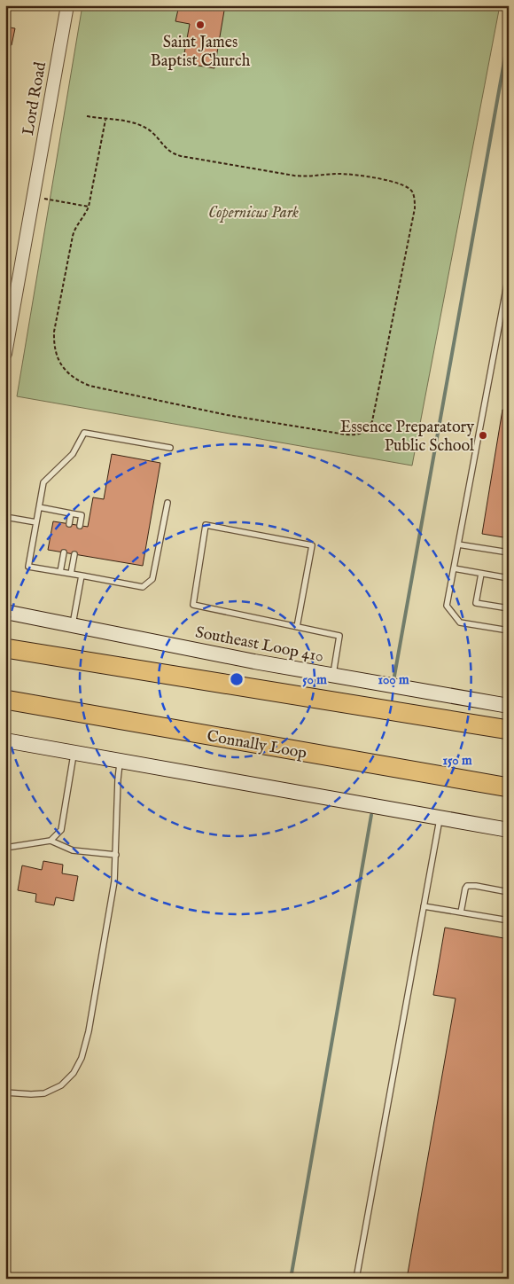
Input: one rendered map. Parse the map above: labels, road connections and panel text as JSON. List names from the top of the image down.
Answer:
{
  "streets": {
    "highway": ["Connally Loop"],
    "main road": ["Southeast Loop 410"],
    "street": ["Lord Road"]
  },
  "parks": ["Copernicus Park"],
  "places": ["Saint James Baptist Church", "Essence Preparatory Public School"],
  "rings": ["50 m", "100 m", "150 m"]
}
